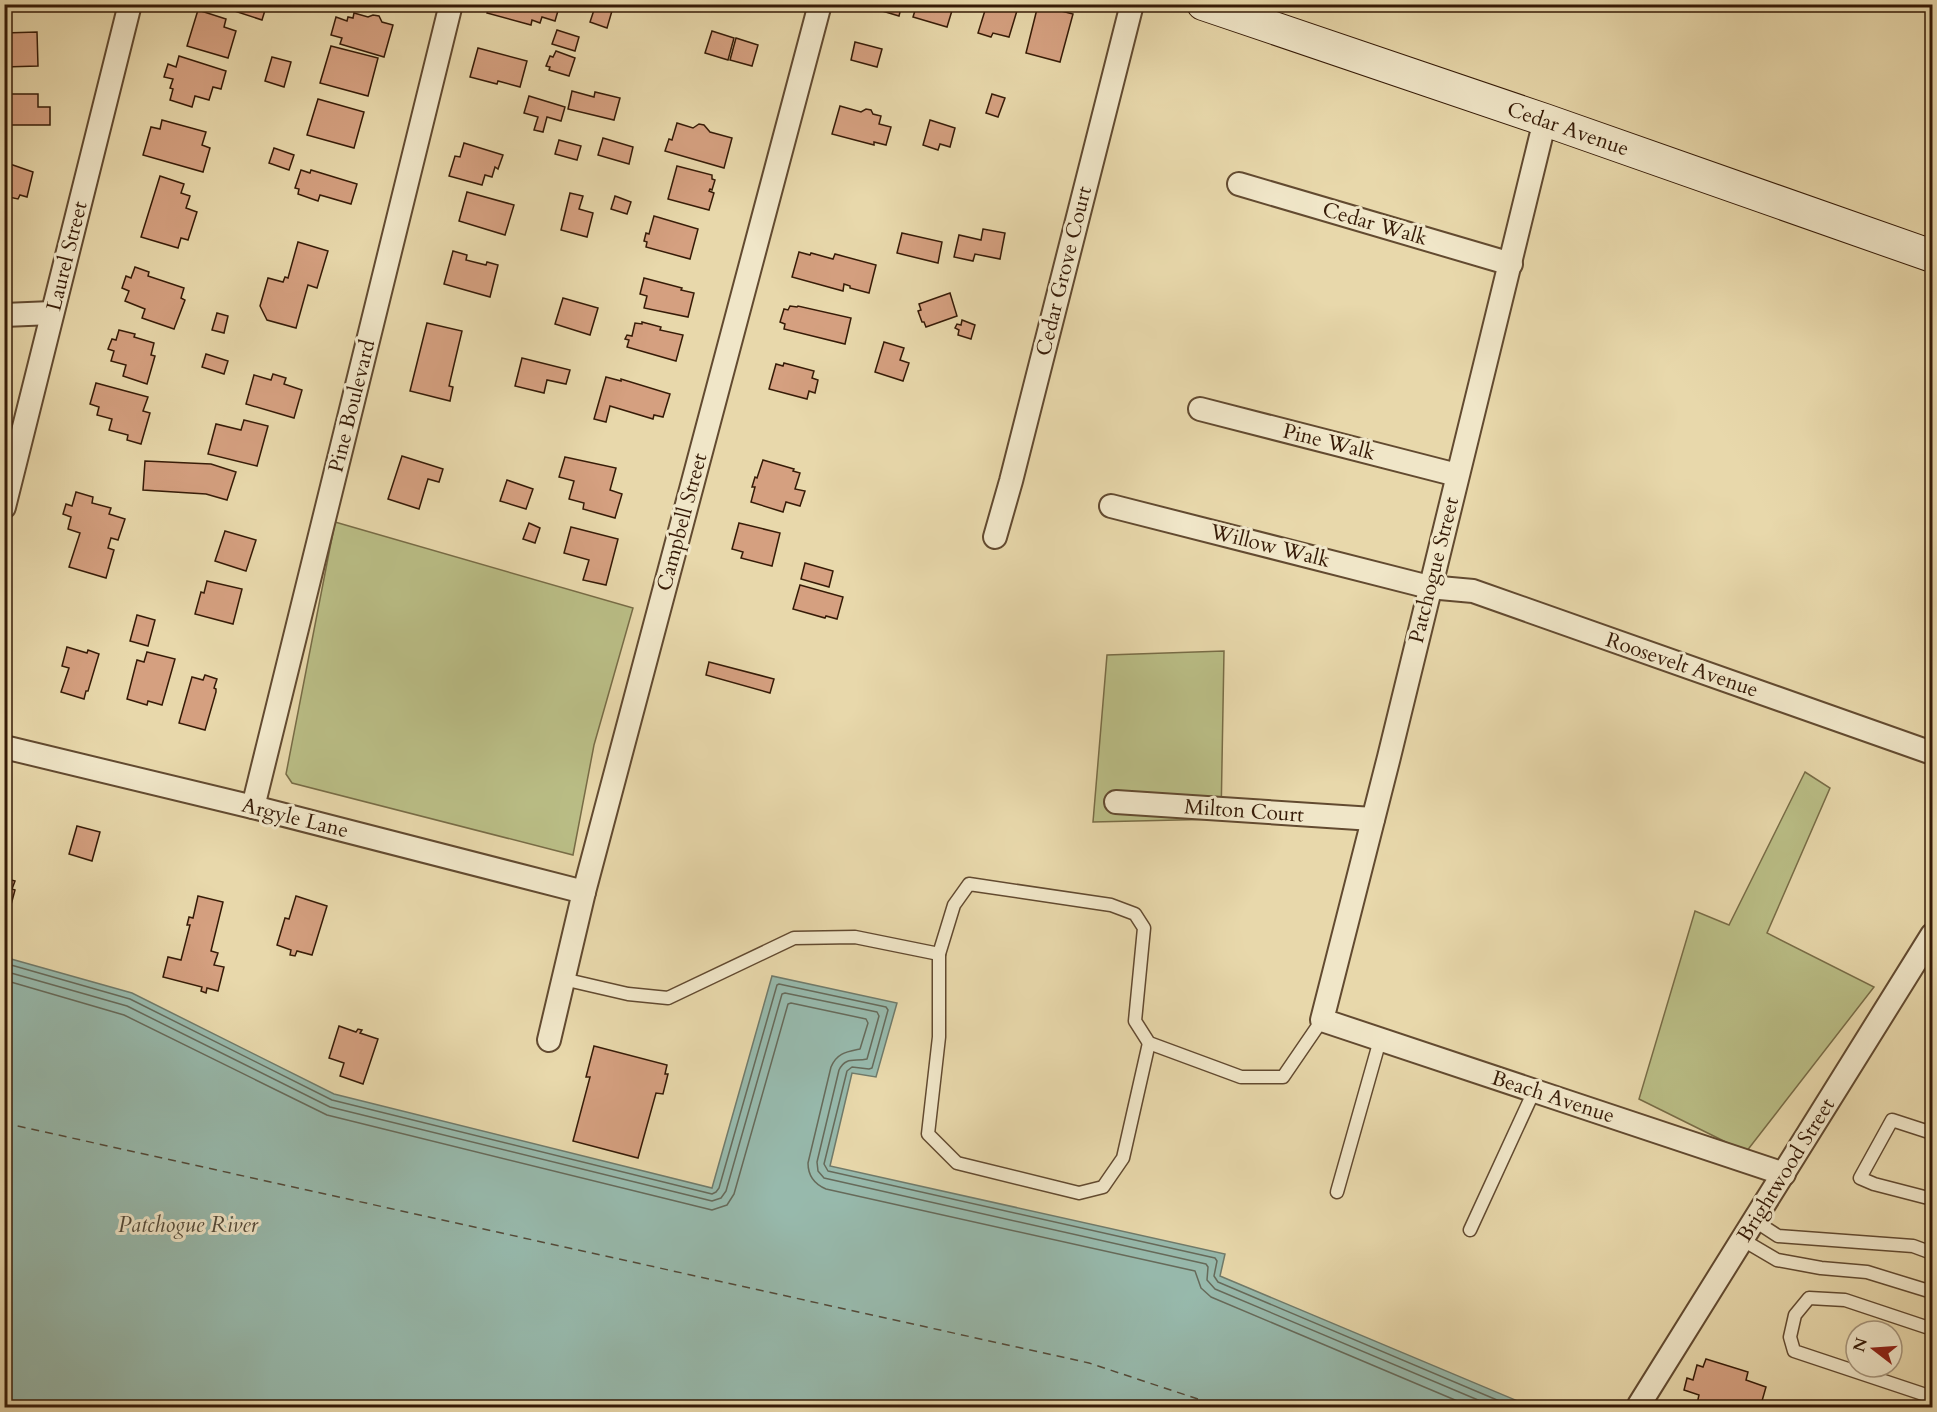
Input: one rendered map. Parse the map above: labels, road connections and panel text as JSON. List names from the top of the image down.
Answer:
{
  "streets": {
    "street": [
      "Cedar Avenue",
      "Cedar Walk",
      "Laurel Street",
      "Cedar Grove Court",
      "Pine Boulevard",
      "Pine Walk",
      "Campbell Street",
      "Willow Walk",
      "Patchogue Street",
      "Roosevelt Avenue",
      "Milton Court",
      "Argyle Lane",
      "Beach Avenue",
      "Brightwood Street"
    ]
  },
  "crossings": [
    ["Cedar Avenue", "Patchogue Street"],
    ["Cedar Walk", "Patchogue Street"],
    ["Pine Boulevard", "Argyle Lane"],
    ["Pine Walk", "Patchogue Street"],
    ["Campbell Street", "Argyle Lane"],
    ["Willow Walk", "Patchogue Street"],
    ["Willow Walk", "Roosevelt Avenue"],
    ["Patchogue Street", "Roosevelt Avenue"],
    ["Patchogue Street", "Milton Court"],
    ["Patchogue Street", "Beach Avenue"],
    ["Beach Avenue", "Brightwood Street"]
  ],
  "water": ["Patchogue River"],
  "north": "left"
}
